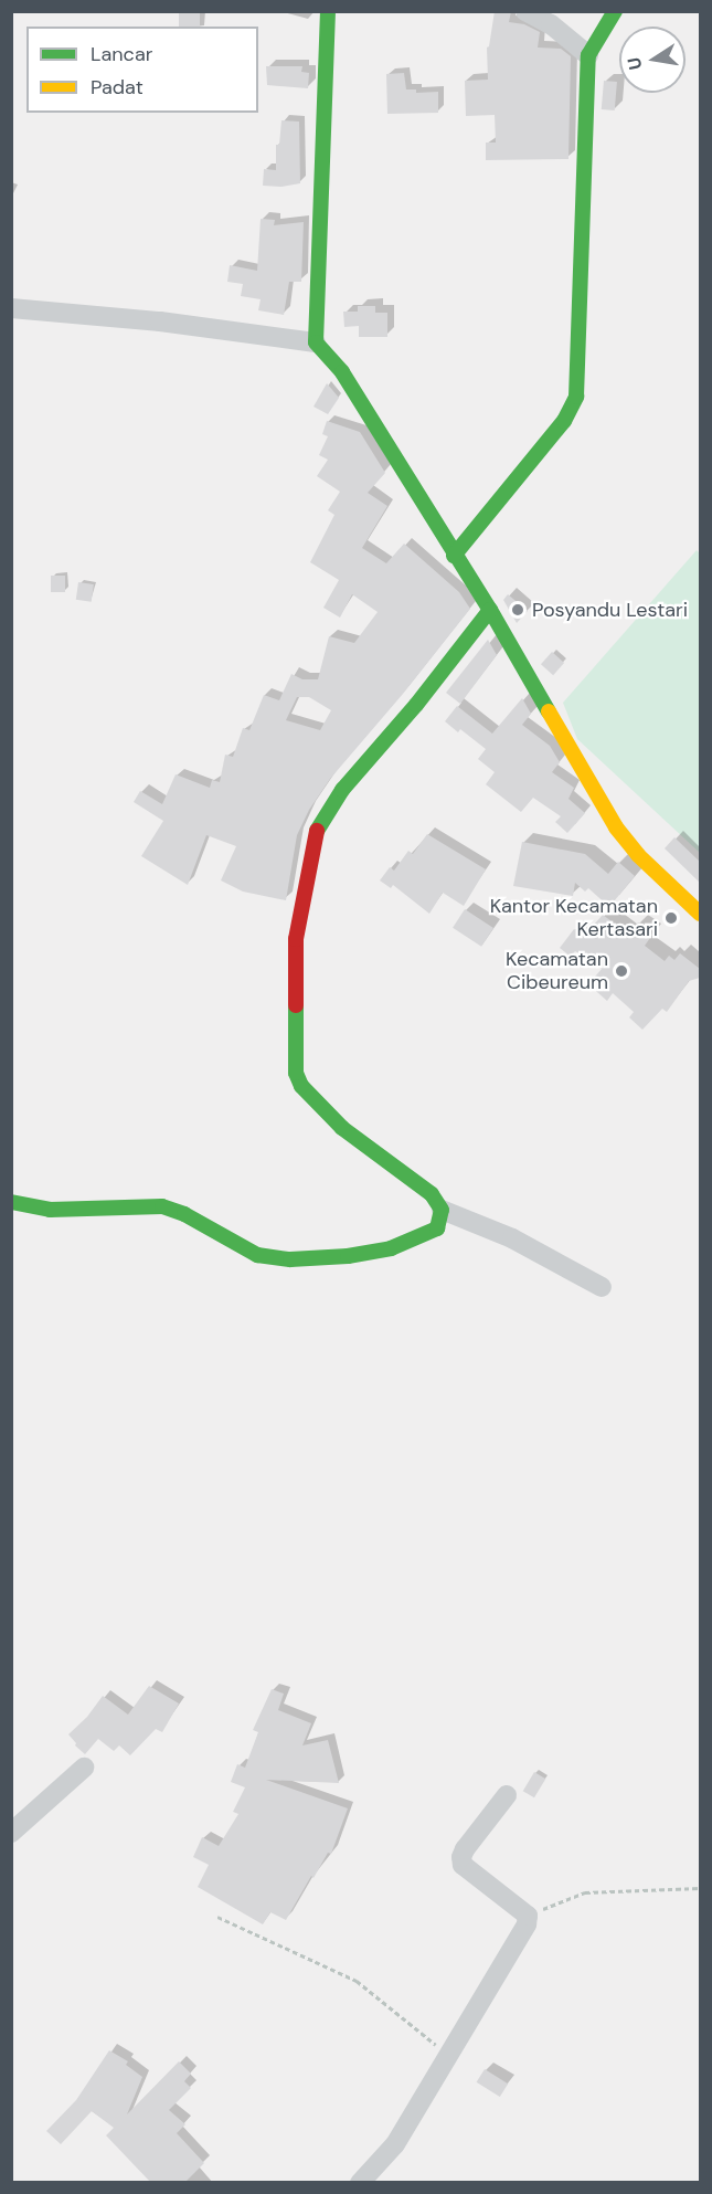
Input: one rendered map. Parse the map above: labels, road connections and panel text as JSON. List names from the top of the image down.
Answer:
{
  "places": ["Posyandu Lestari", "Kantor Kecamatan Kertasari", "Kecamatan Cibeureum"],
  "legend": ["Lancar", "Padat"],
  "north": "left"
}
